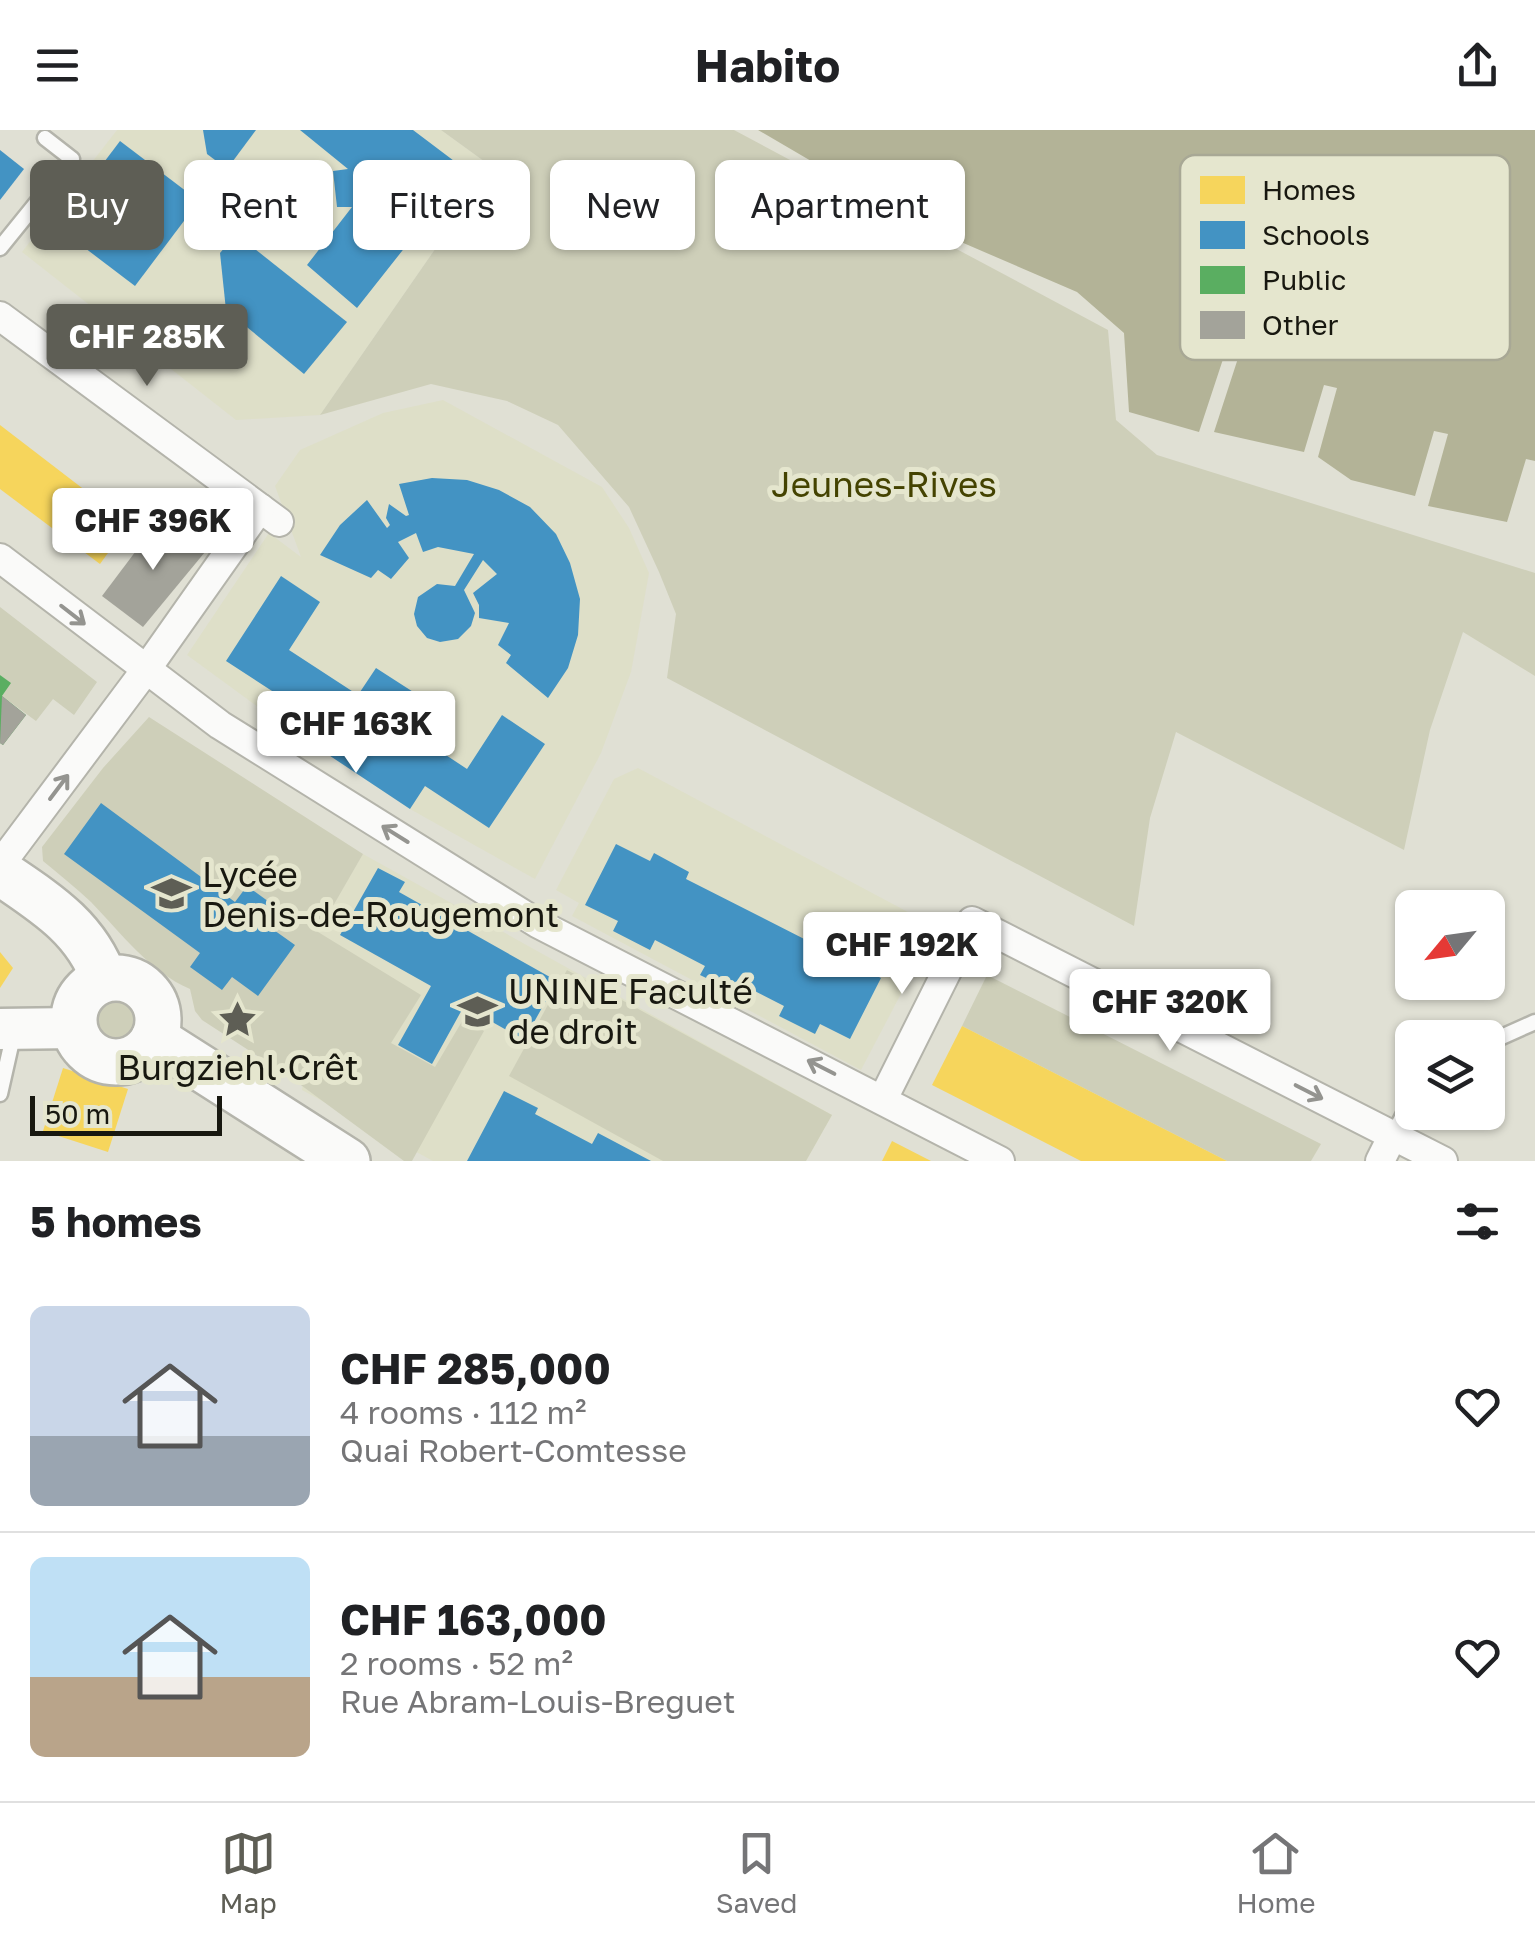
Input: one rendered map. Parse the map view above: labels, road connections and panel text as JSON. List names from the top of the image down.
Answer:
{
  "parks": ["Jeunes-Rives"],
  "places": {
    "school or university": ["Lycée Denis-de-Rougemont", "UNINE Faculté de droit"],
    "place": ["Burgziehl·Crêt"]
  },
  "legend": [
    "Homes",
    "Schools",
    "Public",
    "Other"
  ],
  "scale_bar": "50 m",
  "north": "bottom left",
  "page": {
    "header": "Habito",
    "chip": [
      "Buy",
      "Rent",
      "Filters",
      "New",
      "Apartment"
    ],
    "price": [
      "CHF 285K",
      "CHF 396K",
      "CHF 163K",
      "CHF 192K",
      "CHF 320K"
    ],
    "scale": "50 m",
    "heading": "5 homes",
    "list": [
      {
        "name": "CHF 285,000",
        "note": "4 rooms · 112 m² · Quai Robert-Comtesse"
      },
      {
        "name": "CHF 163,000",
        "note": "2 rooms · 52 m² · Rue Abram-Louis-Breguet"
      }
    ],
    "tabs": ["Map", "Saved", "Home"]
  }
}
